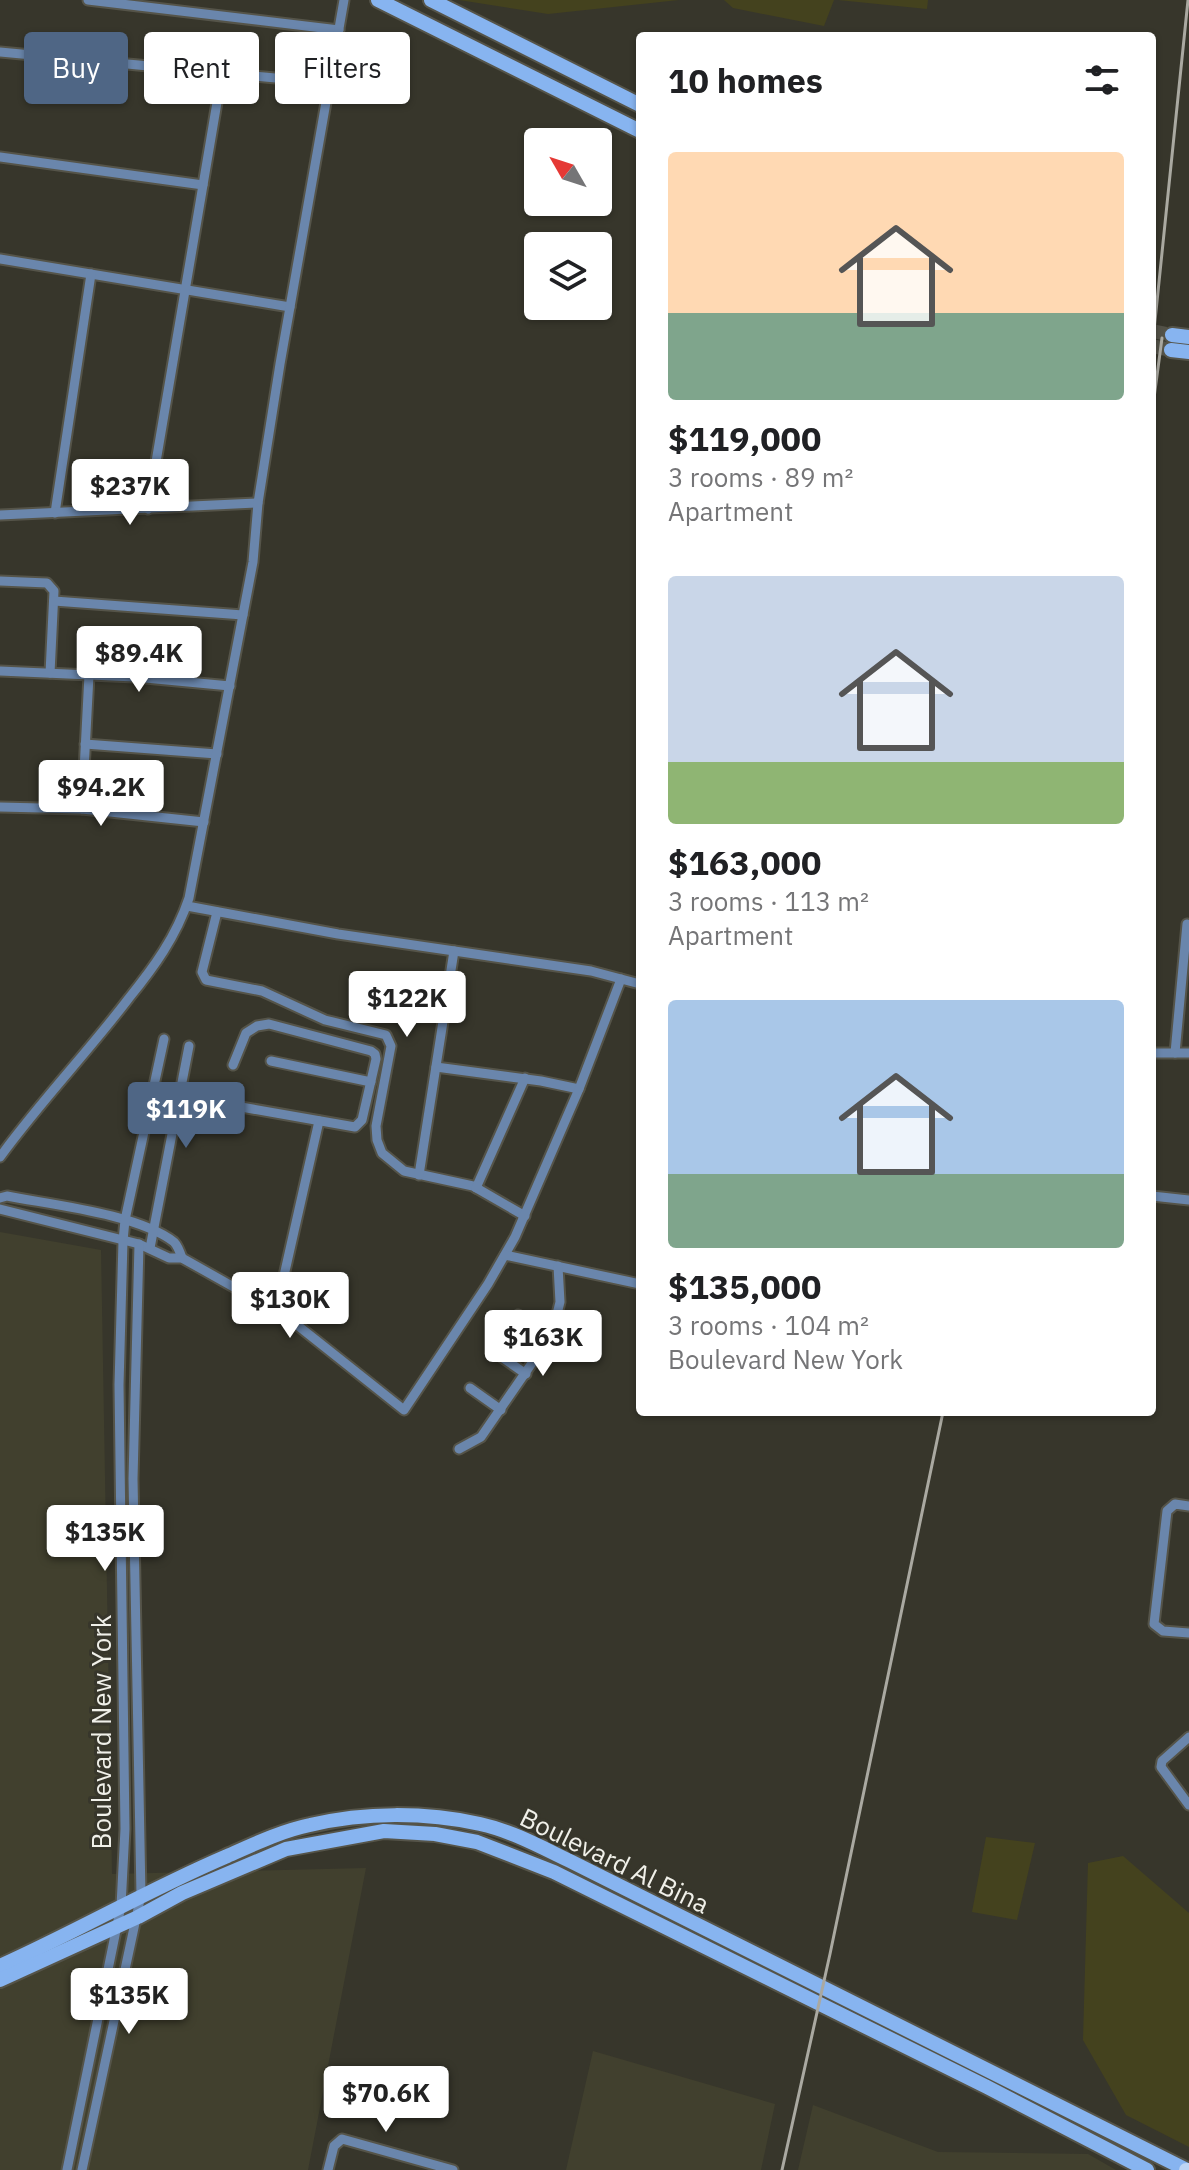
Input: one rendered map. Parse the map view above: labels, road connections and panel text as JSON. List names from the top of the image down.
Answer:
{
  "streets": {
    "main road": ["Boulevard Al Bina"],
    "street": ["Boulevard New York"]
  },
  "crossings": [
    ["Boulevard New York", "Boulevard Al Bina"]
  ],
  "north": "top left",
  "page": {
    "chip": ["Buy", "Rent", "Filters"],
    "heading": "10 homes",
    "list": [
      {
        "name": "$119,000",
        "note": "3 rooms · 89 m² · Apartment"
      },
      {
        "name": "$163,000",
        "note": "3 rooms · 113 m² · Apartment"
      },
      {
        "name": "$135,000",
        "note": "3 rooms · 104 m² · Boulevard New York"
      }
    ],
    "price": [
      "$237K",
      "$89.4K",
      "$94.2K",
      "$122K",
      "$119K",
      "$130K",
      "$163K",
      "$135K",
      "$135K",
      "$70.6K"
    ]
  }
}
